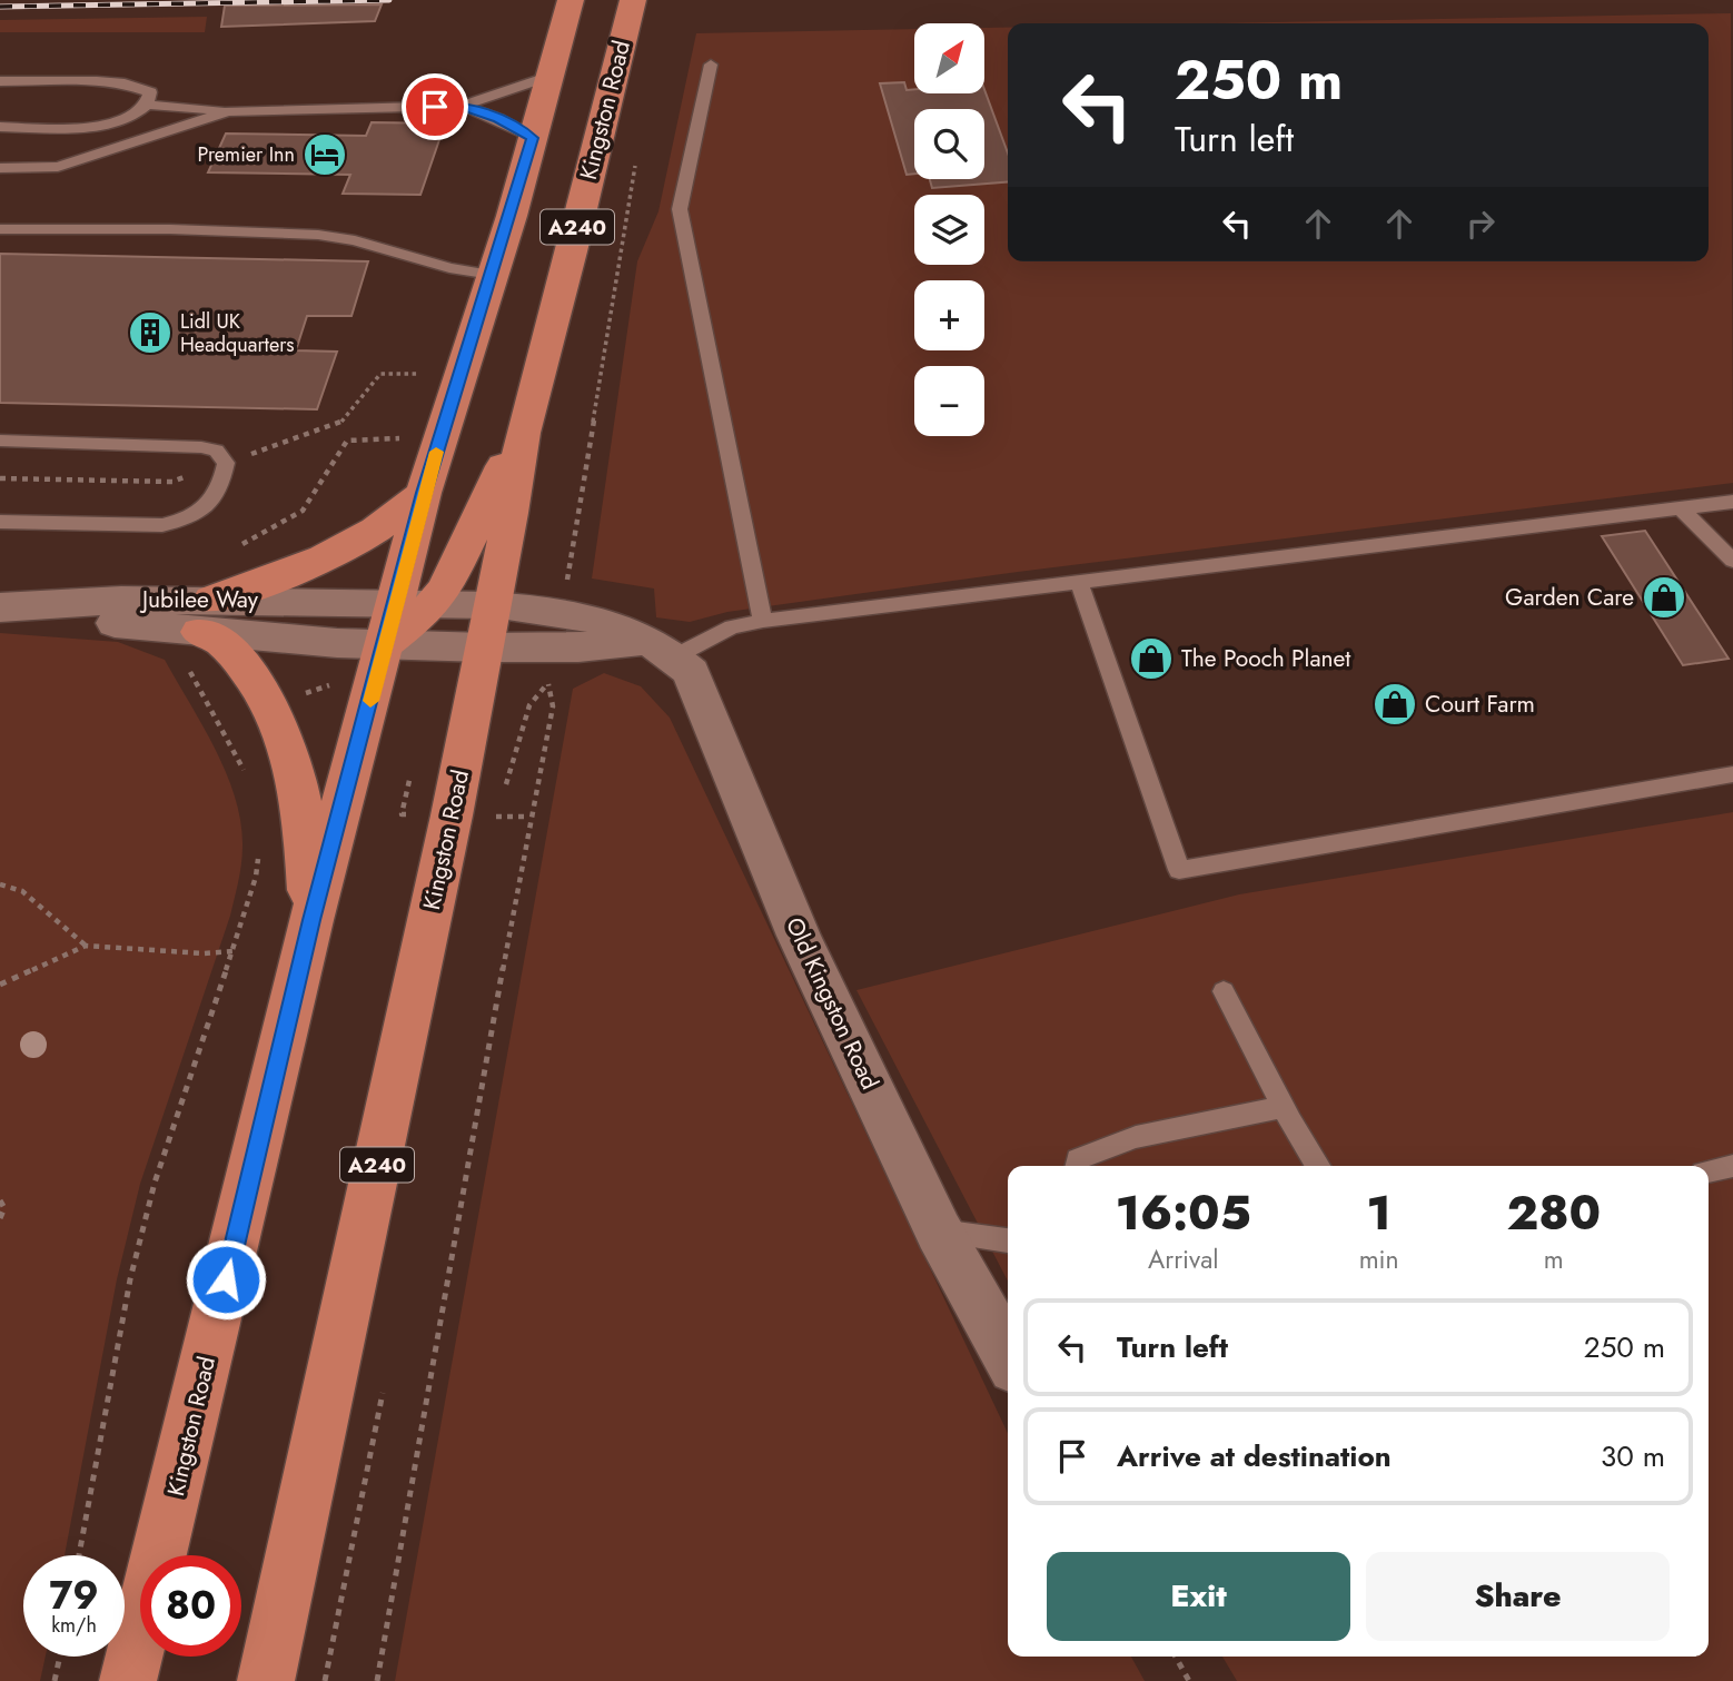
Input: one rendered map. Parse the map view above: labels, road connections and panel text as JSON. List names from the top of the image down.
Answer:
{
  "streets": {
    "highway": ["Kingston Road", "A240"],
    "street": ["Jubilee Way", "Old Kingston Road"]
  },
  "crossings": [
    ["Kingston Road", "Jubilee Way"],
    ["A240", "Jubilee Way"]
  ],
  "places": {
    "hotel": ["Premier Inn"],
    "building": ["Lidl UK Headquarters"],
    "shop": ["Garden Care", "The Pooch Planet", "Court Farm"]
  },
  "north": "top right",
  "page": {
    "map_buttons": ["+", "−"],
    "turn": ["250 m", "Turn left"],
    "eta": [
      "16:05",
      "Arrival",
      "1",
      "min",
      "280",
      "m"
    ],
    "list": [
      {
        "name": "Turn left",
        "value": "250 m"
      },
      {
        "name": "Arrive at destination",
        "value": "30 m"
      }
    ],
    "buttons": ["Exit", "Share"],
    "speed": "79 km/h",
    "limit": "80"
  }
}
